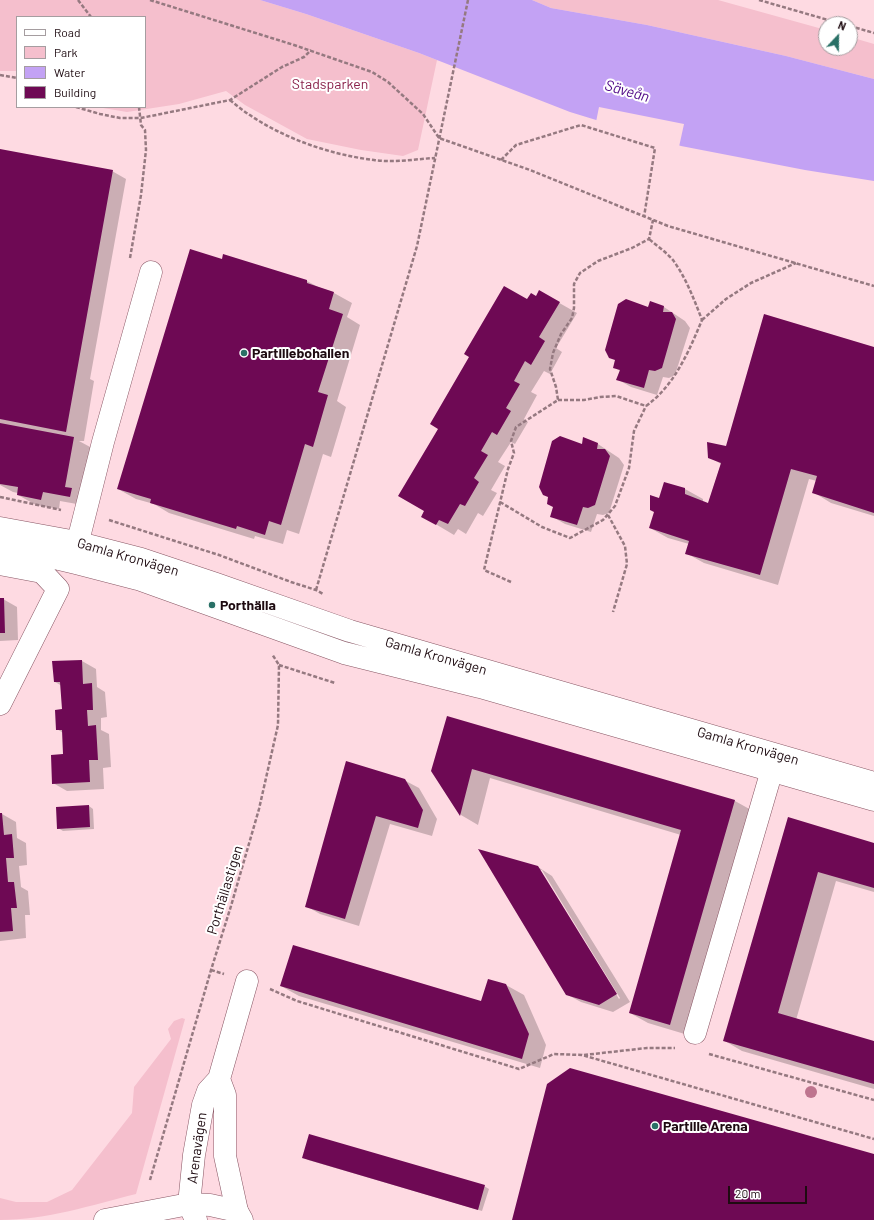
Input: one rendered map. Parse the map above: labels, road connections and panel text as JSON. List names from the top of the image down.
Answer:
{
  "streets": {
    "main road": ["Gamla Kronvägen", "Arenavägen"],
    "path": ["Porthällastigen"]
  },
  "water": ["Säveån"],
  "parks": ["Stadsparken"],
  "places": ["Partillebohallen", "Porthälla", "Partille Arena"],
  "legend": [
    "Road",
    "Park",
    "Water",
    "Building"
  ],
  "scale_bar": "20 m",
  "north": "top"
}
